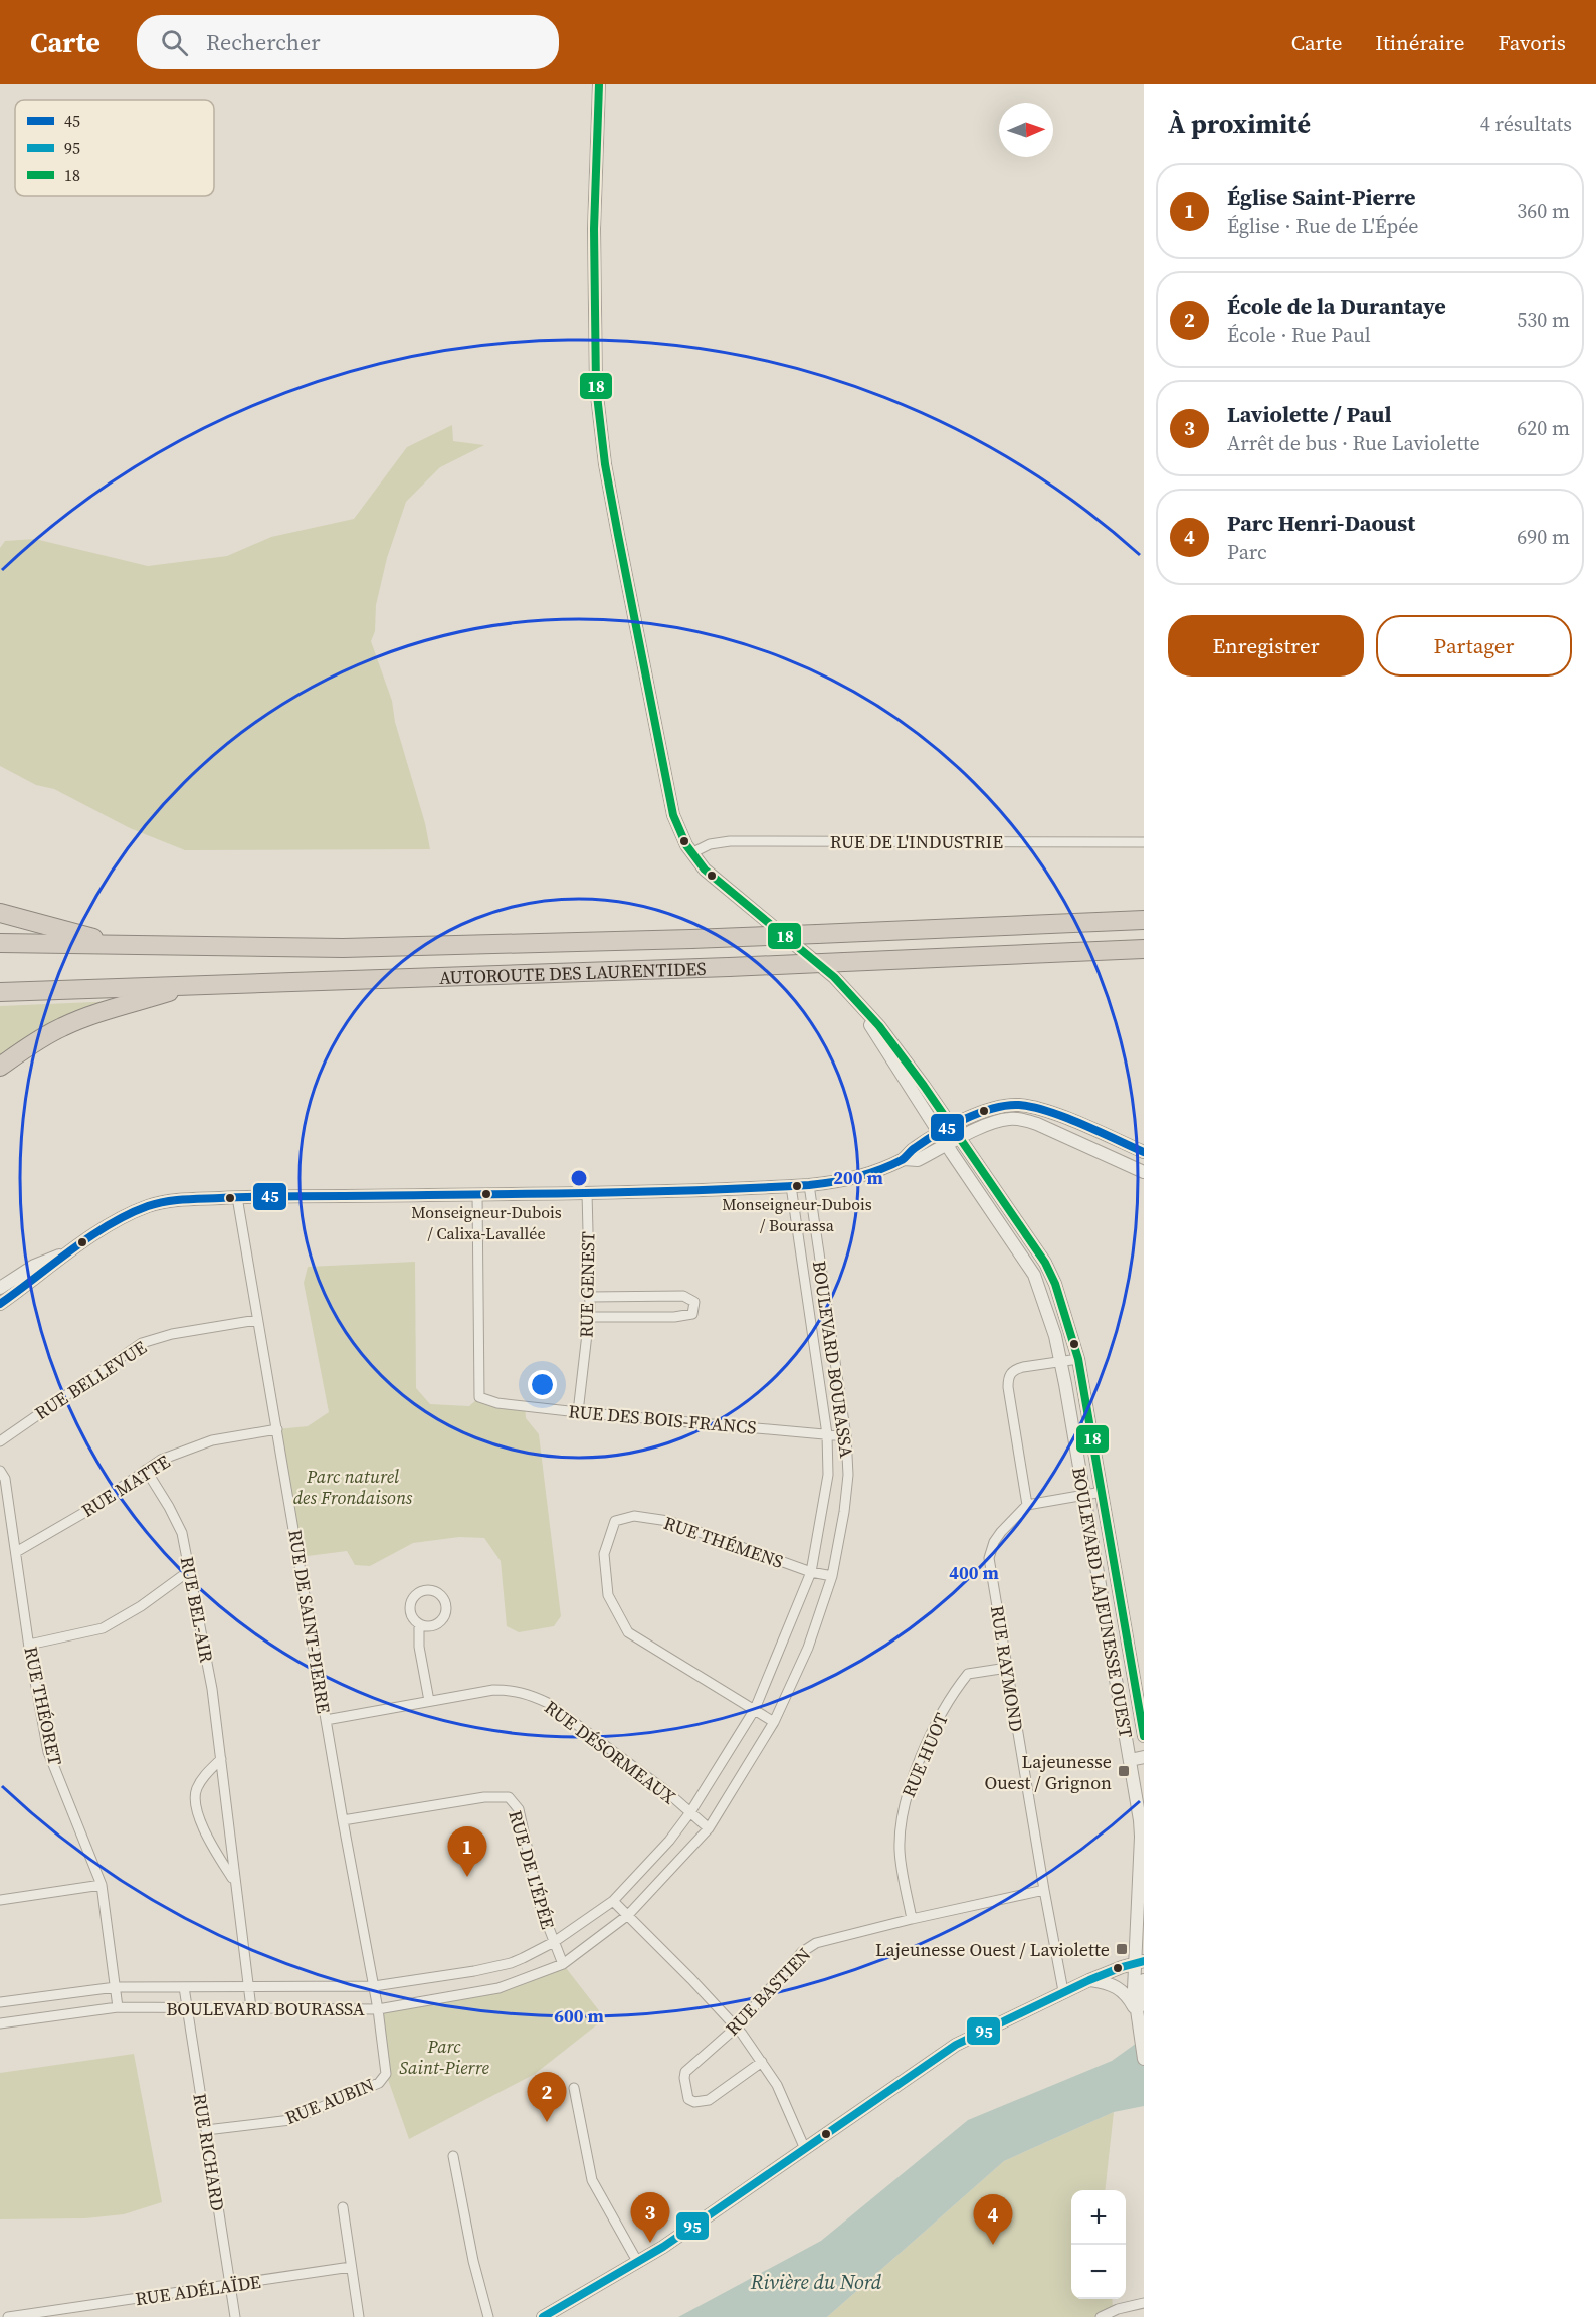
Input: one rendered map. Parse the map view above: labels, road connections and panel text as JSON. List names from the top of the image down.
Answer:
{
  "streets": {
    "highway": ["AUTOROUTE DES LAURENTIDES"],
    "street": [
      "RUE DE L'INDUSTRIE",
      "RUE GENEST",
      "BOULEVARD BOURASSA",
      "RUE BELLEVUE",
      "RUE DES BOIS-FRANCS",
      "RUE MATTE",
      "RUE THÉMENS",
      "BOULEVARD LAJEUNESSE OUEST",
      "RUE BEL-AIR",
      "RUE DE SAINT-PIERRE",
      "RUE RAYMOND",
      "RUE THÉORET",
      "RUE DÉSORMEAUX",
      "RUE HUOT",
      "RUE DE L'ÉPÉE",
      "RUE BASTIEN",
      "RUE AUBIN",
      "RUE RICHARD",
      "RUE ADÉLAÏDE"
    ]
  },
  "crossings": [
    ["RUE DE L'INDUSTRIE", "BOULEVARD LAJEUNESSE OUEST"],
    ["RUE GENEST", "RUE DES BOIS-FRANCS"],
    ["BOULEVARD BOURASSA", "RUE DES BOIS-FRANCS"],
    ["BOULEVARD BOURASSA", "RUE THÉMENS"],
    ["BOULEVARD BOURASSA", "RUE BEL-AIR"],
    ["BOULEVARD BOURASSA", "RUE DE SAINT-PIERRE"],
    ["BOULEVARD BOURASSA", "RUE THÉORET"],
    ["BOULEVARD BOURASSA", "RUE DÉSORMEAUX"],
    ["BOULEVARD BOURASSA", "RUE DE L'ÉPÉE"],
    ["BOULEVARD BOURASSA", "RUE AUBIN"],
    ["BOULEVARD BOURASSA", "RUE RICHARD"],
    ["RUE BELLEVUE", "RUE DE SAINT-PIERRE"],
    ["RUE MATTE", "RUE BEL-AIR"],
    ["RUE MATTE", "RUE DE SAINT-PIERRE"],
    ["RUE MATTE", "RUE THÉORET"],
    ["RUE DE SAINT-PIERRE", "RUE DÉSORMEAUX"],
    ["RUE DE SAINT-PIERRE", "RUE DE L'ÉPÉE"],
    ["RUE DE SAINT-PIERRE", "RUE AUBIN"],
    ["RUE RAYMOND", "RUE HUOT"],
    ["RUE RAYMOND", "RUE BASTIEN"],
    ["RUE HUOT", "RUE BASTIEN"],
    ["RUE AUBIN", "RUE RICHARD"],
    ["RUE RICHARD", "RUE ADÉLAÏDE"]
  ],
  "water": ["Rivière du Nord"],
  "parks": ["Parc naturel des Frondaisons", "Parc Saint-Pierre"],
  "places": {
    "other": ["Monseigneur-Dubois / Bourassa", "Monseigneur-Dubois / Calixa-Lavallée"],
    "transit": ["Lajeunesse Ouest / Grignon", "Lajeunesse Ouest / Laviolette"]
  },
  "lines": ["transit line 18", "transit line 45", "transit line 95"],
  "legend": ["45", "95", "18"],
  "north": "right",
  "page": {
    "header": "Carte",
    "search": "Rechercher",
    "nav": ["Carte", "Itinéraire", "Favoris"],
    "heading": ["À proximité", "4 résultats"],
    "list": [
      {
        "mark": "1",
        "name": "Église Saint-Pierre",
        "note": "Église · Rue de L'Épée",
        "value": "360 m"
      },
      {
        "mark": "2",
        "name": "École de la Durantaye",
        "note": "École · Rue Paul",
        "value": "530 m"
      },
      {
        "mark": "3",
        "name": "Laviolette / Paul",
        "note": "Arrêt de bus · Rue Laviolette",
        "value": "620 m"
      },
      {
        "mark": "4",
        "name": "Parc Henri-Daoust",
        "note": "Parc",
        "value": "690 m"
      }
    ],
    "buttons": ["Enregistrer", "Partager"],
    "pins": [
      "1",
      "2",
      "3",
      "4"
    ],
    "map_buttons": ["+", "−"]
  },
  "rings": ["200 m", "400 m", "600 m"]
}
